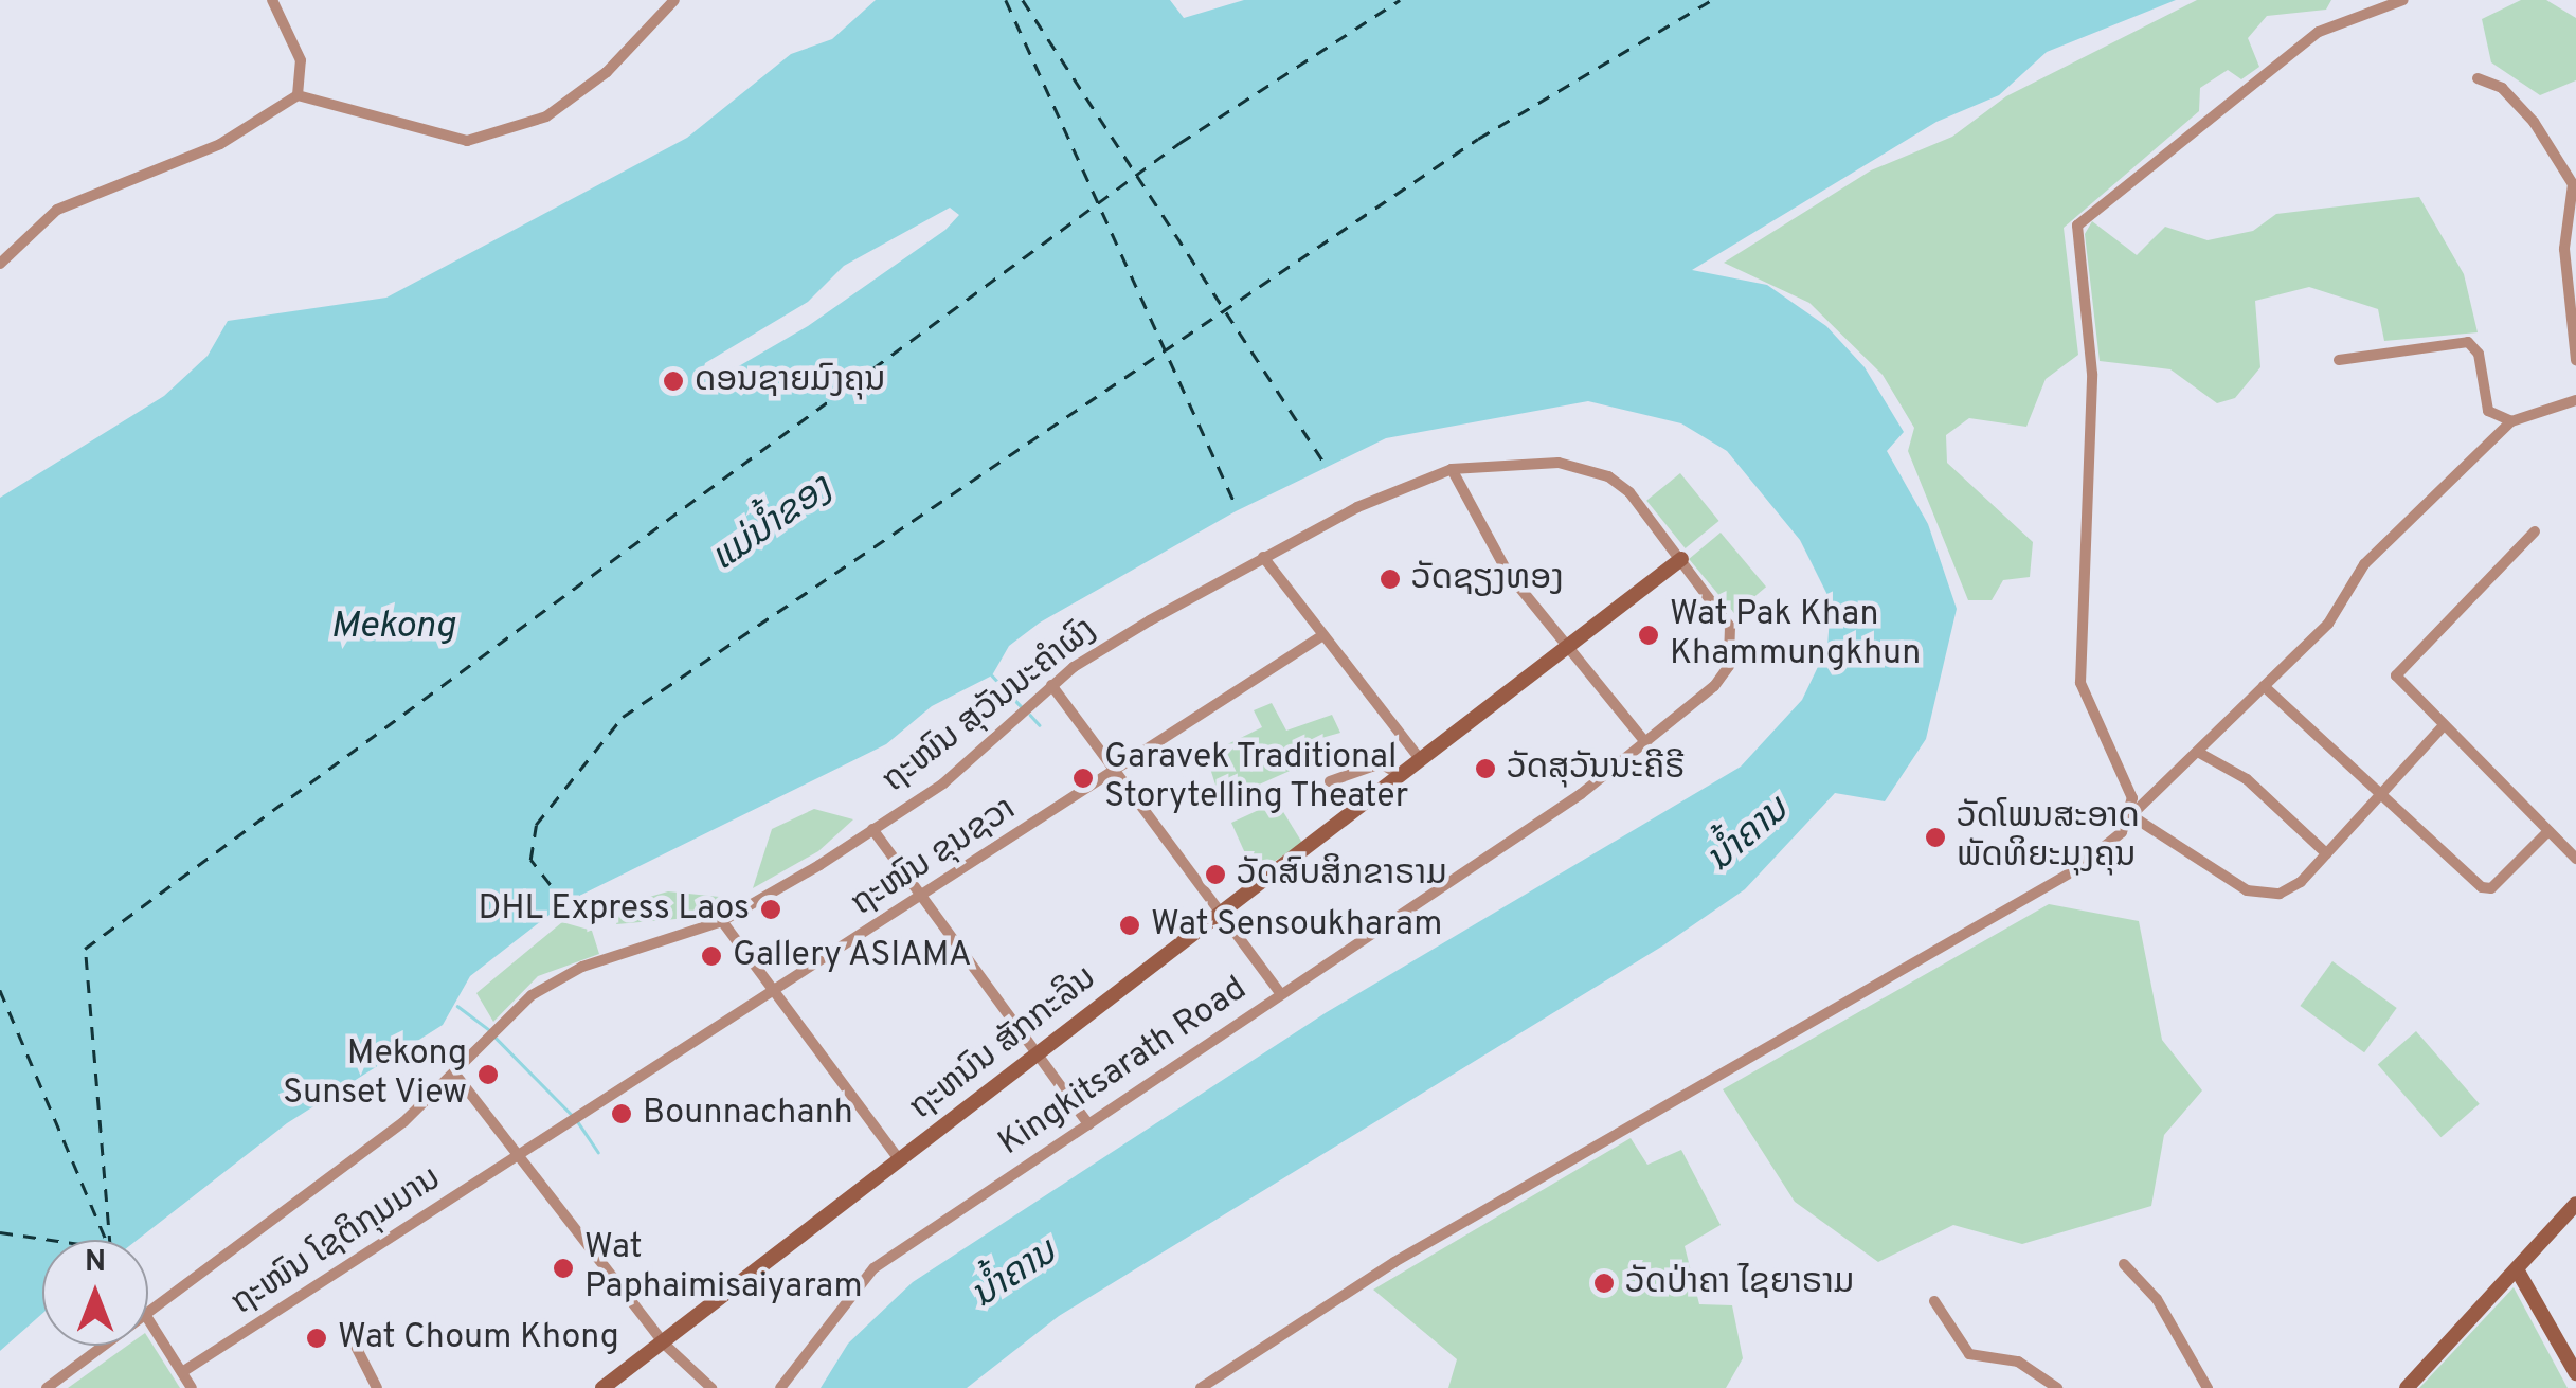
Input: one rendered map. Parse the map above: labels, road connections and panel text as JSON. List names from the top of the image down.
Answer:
{
  "streets": {
    "main road": ["ຖະຫນົນ ສັກກະລິນ"],
    "street": [
      "ຖະໜົນ ສຸວັນນະຄໍາຜົງ",
      "ຖະໜົນ ຂຸນຊວາ",
      "Kingkitsarath Road",
      "ຖະໜົນ ໂຊຕິກຸມມານ"
    ]
  },
  "crossings": [
    ["ຖະໜົນ ສຸວັນນະຄໍາຜົງ", "ຖະຫນົນ ສັກກະລິນ"],
    ["ຖະໜົນ ສຸວັນນະຄໍາຜົງ", "Kingkitsarath Road"],
    ["ຖະໜົນ ຂຸນຊວາ", "ຖະໜົນ ໂຊຕິກຸມມານ"],
    ["ຖະຫນົນ ສັກກະລິນ", "Kingkitsarath Road"]
  ],
  "water": ["ແມ່ນ້ຳຂອງ", "Mekong", "ນ້ຳຄານ"],
  "places": [
    "ດອນຊາຍມົງຄຸນ",
    "ວັດຊຽງທອງ",
    "Wat Pak Khan Khammungkhun",
    "ວັດສຸວັນນະຄີຣີ",
    "Garavek Traditional Storytelling Theater",
    "ວັດໂພນສະອາດ ພັດທິຍະມຸງຄຸນ",
    "ວັດສົບສິກຂາຣາມ",
    "DHL Express Laos",
    "Wat Sensoukharam",
    "Gallery ASIAMA",
    "Mekong Sunset View",
    "Bounnachanh",
    "Wat Paphaimisaiyaram",
    "ວັດປ່າຄາ ໄຊຍາຣາມ",
    "Wat Choum Khong"
  ],
  "north": "top"
}
